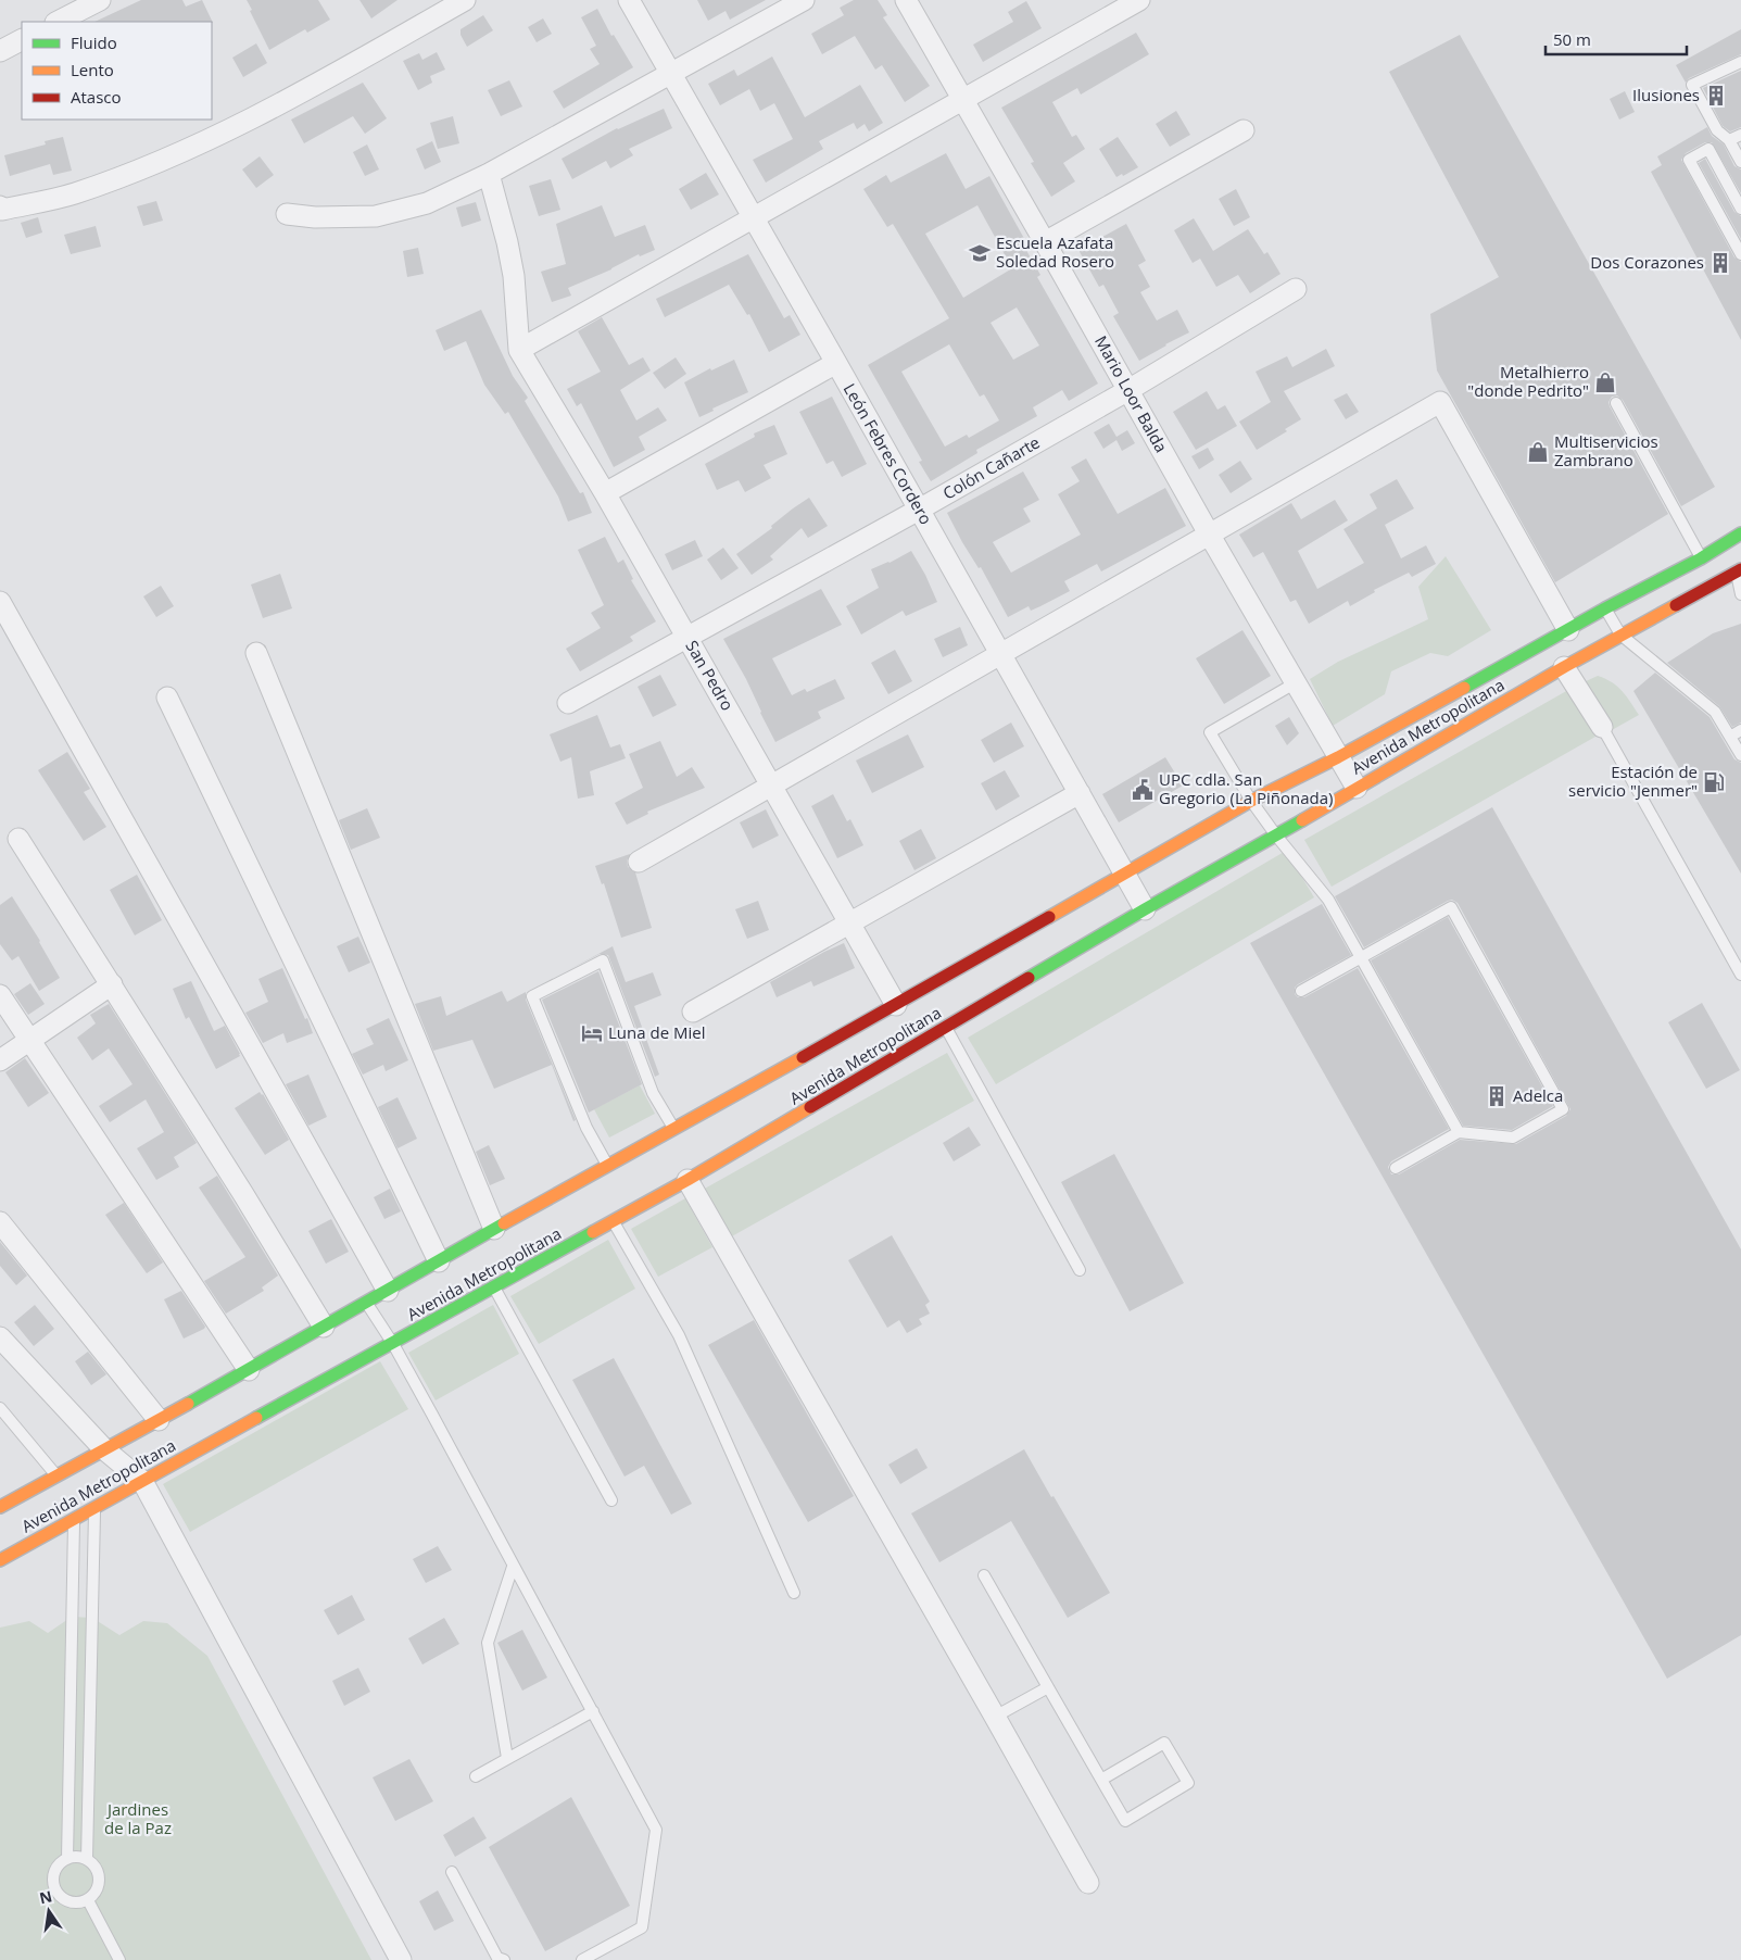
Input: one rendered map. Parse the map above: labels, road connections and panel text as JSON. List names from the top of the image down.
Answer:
{
  "streets": {
    "highway": ["Avenida Metropolitana"],
    "street": [
      "Mario Loor Balda",
      "León Febres Cordero",
      "Colón Cañarte",
      "San Pedro"
    ]
  },
  "crossings": [
    ["Mario Loor Balda", "Colón Cañarte"],
    ["Mario Loor Balda", "Avenida Metropolitana"],
    ["León Febres Cordero", "Colón Cañarte"],
    ["León Febres Cordero", "Avenida Metropolitana"],
    ["Colón Cañarte", "San Pedro"]
  ],
  "parks": ["Jardines de la Paz"],
  "places": {
    "building": ["Ilusiones", "Dos Corazones", "Adelca"],
    "school or university": ["Escuela Azafata Soledad Rosero"],
    "shop": ["Metalhierro \"donde Pedrito\"", "Multiservicios Zambrano"],
    "fuel station": ["Estación de servicio \"Jenmer\""],
    "public building": ["UPC cdla. San Gregorio (La Piñonada)"],
    "hotel": ["Luna de Miel"]
  },
  "legend": ["Fluido", "Lento", "Atasco"],
  "scale_bar": "50 m",
  "north": "top"
}
